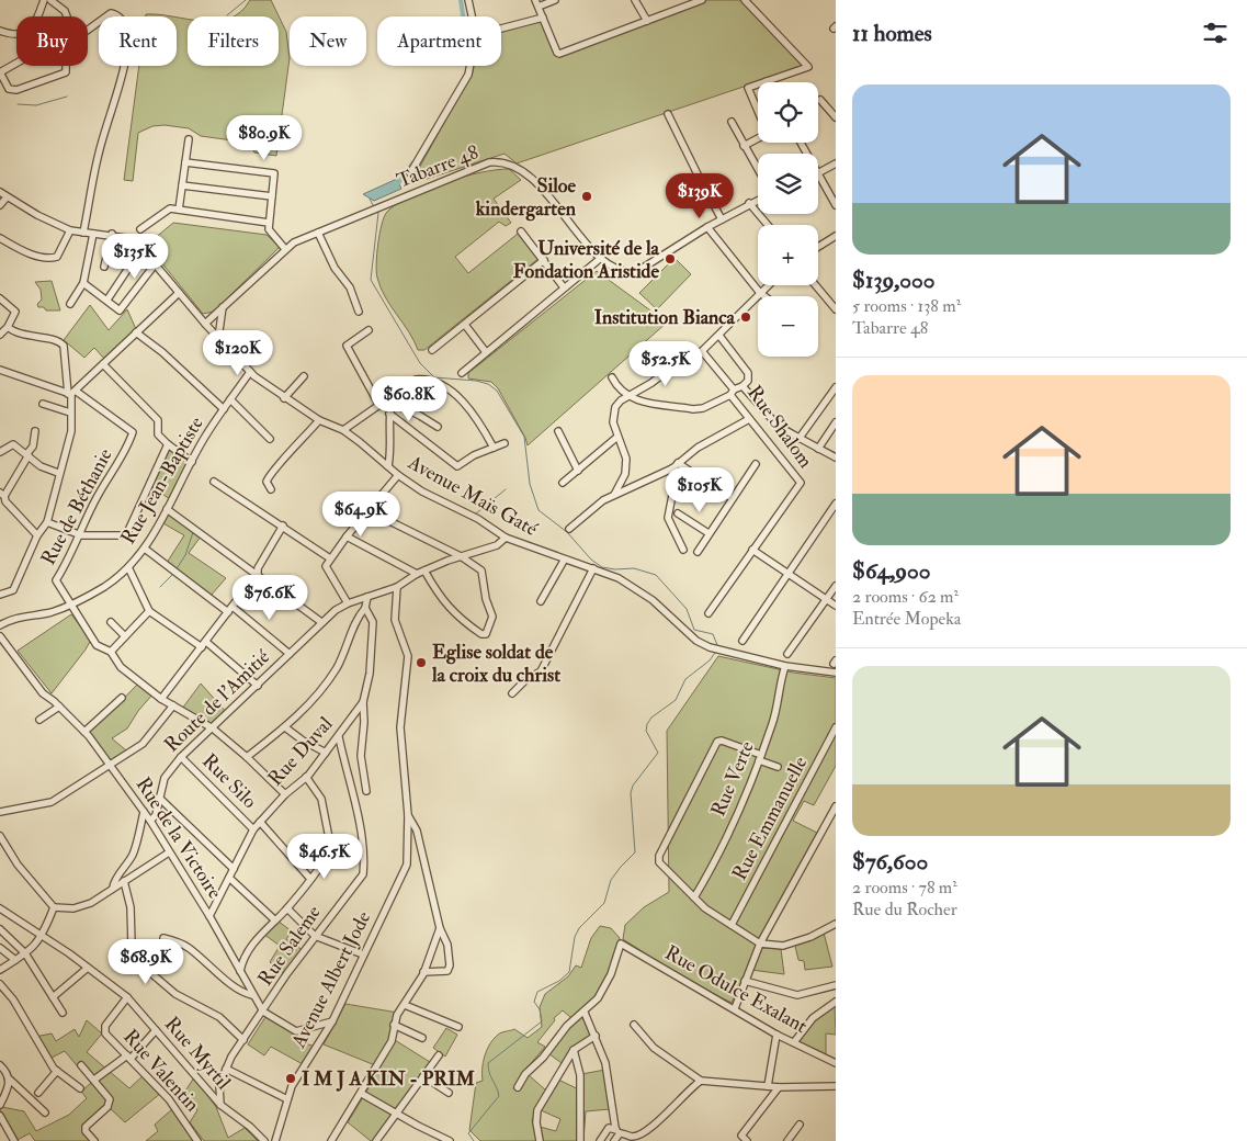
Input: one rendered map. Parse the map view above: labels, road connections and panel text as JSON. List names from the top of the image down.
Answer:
{
  "streets": {
    "street": [
      "Tabarre 48",
      "Rue Shalom",
      "Rue Jean-Baptiste",
      "Avenue Maïs Gaté",
      "Rue de Béthanie",
      "Route de l'Amitié",
      "Rue Duval",
      "Rue Verte",
      "Rue Silo",
      "Rue Emmanuelle",
      "Rue de la Victoire",
      "Rue Saleme",
      "Avenue Albert Jode",
      "Rue Odulce Exalant",
      "Rue Myrtil",
      "Rue Valentin"
    ]
  },
  "crossings": [
    ["Tabarre 48", "Avenue Maïs Gaté"],
    ["Rue Jean-Baptiste", "Avenue Maïs Gaté"],
    ["Rue Jean-Baptiste", "Rue de Béthanie"],
    ["Avenue Maïs Gaté", "Route de l'Amitié"],
    ["Avenue Maïs Gaté", "Rue Verte"],
    ["Rue de Béthanie", "Route de l'Amitié"],
    ["Rue de Béthanie", "Rue Duval"],
    ["Route de l'Amitié", "Rue Duval"],
    ["Route de l'Amitié", "Rue Silo"],
    ["Route de l'Amitié", "Rue de la Victoire"],
    ["Rue Duval", "Rue Silo"],
    ["Rue Duval", "Rue de la Victoire"],
    ["Rue Duval", "Rue Saleme"],
    ["Rue de la Victoire", "Rue Saleme"],
    ["Rue de la Victoire", "Avenue Albert Jode"],
    ["Rue Saleme", "Rue Myrtil"],
    ["Rue Myrtil", "Rue Valentin"]
  ],
  "places": [
    "Siloe kindergarten",
    "Université de la Fondation Aristide",
    "Institution Bianca",
    "Eglise soldat de la croix du christ",
    "I M J A KIN - PRIM"
  ],
  "page": {
    "heading": "11 homes",
    "chip": [
      "Buy",
      "Rent",
      "Filters",
      "New",
      "Apartment"
    ],
    "list": [
      {
        "name": "$139,000",
        "note": "5 rooms · 138 m² · Tabarre 48"
      },
      {
        "name": "$64,900",
        "note": "2 rooms · 62 m² · Entrée Mopeka"
      },
      {
        "name": "$76,600",
        "note": "2 rooms · 78 m² · Rue du Rocher"
      }
    ],
    "map_buttons": ["+", "−"],
    "price": [
      "$80.9K",
      "$139K",
      "$135K",
      "$120K",
      "$52.5K",
      "$60.8K",
      "$105K",
      "$64.9K",
      "$76.6K",
      "$46.5K",
      "$68.9K"
    ]
  }
}
